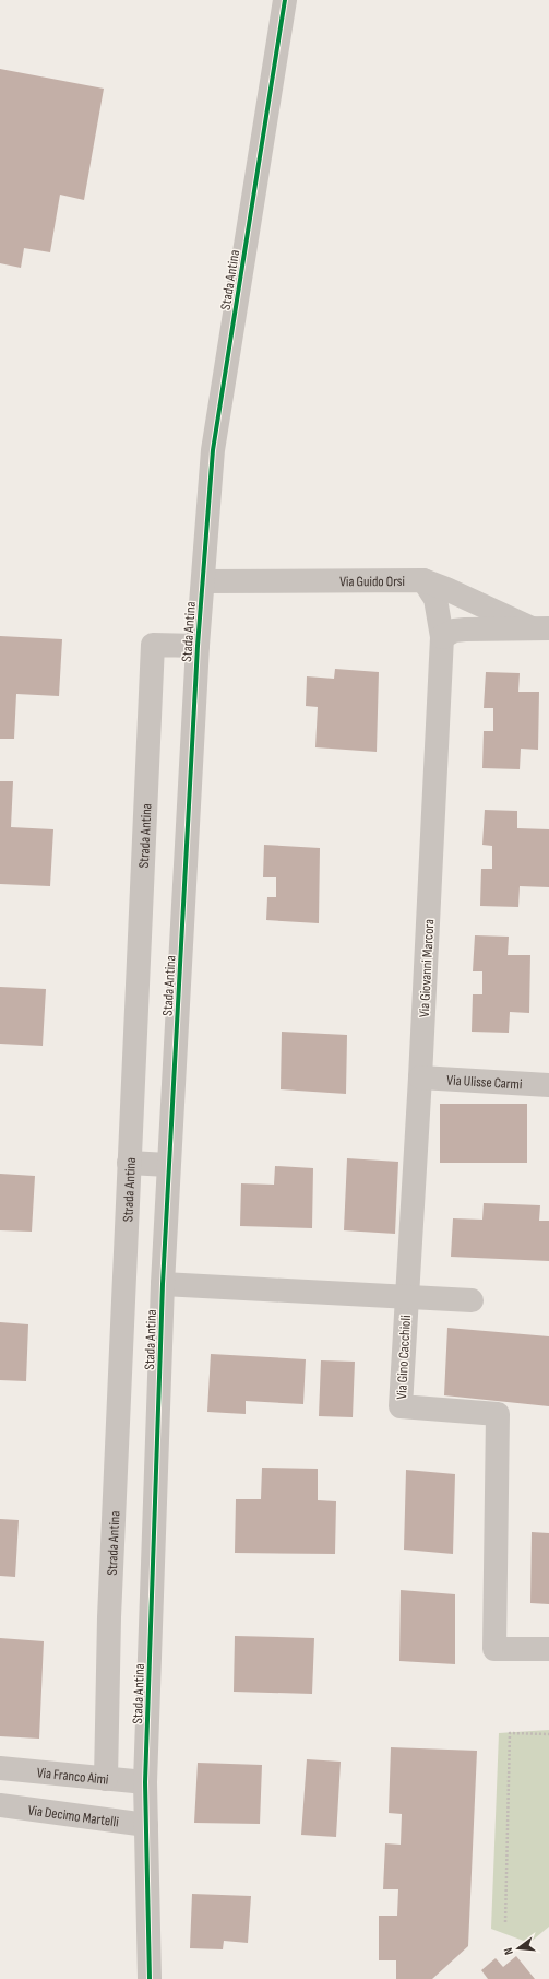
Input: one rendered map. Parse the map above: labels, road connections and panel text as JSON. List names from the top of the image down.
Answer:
{
  "streets": {
    "street": [
      "Stada Antina",
      "Via Guido Orsi",
      "Strada Antina",
      "Via Giovanni Marcora",
      "Via Ulisse Carmi",
      "Via Gino Cacchioli",
      "Via Franco Aimi",
      "Via Decimo Martelli"
    ]
  },
  "crossings": [
    ["Stada Antina", "Via Guido Orsi"],
    ["Stada Antina", "Strada Antina"],
    ["Stada Antina", "Via Gino Cacchioli"],
    ["Stada Antina", "Via Franco Aimi"],
    ["Stada Antina", "Via Decimo Martelli"],
    ["Via Guido Orsi", "Via Giovanni Marcora"],
    ["Strada Antina", "Via Franco Aimi"],
    ["Via Giovanni Marcora", "Via Ulisse Carmi"],
    ["Via Giovanni Marcora", "Via Gino Cacchioli"]
  ],
  "north": "left"
}
